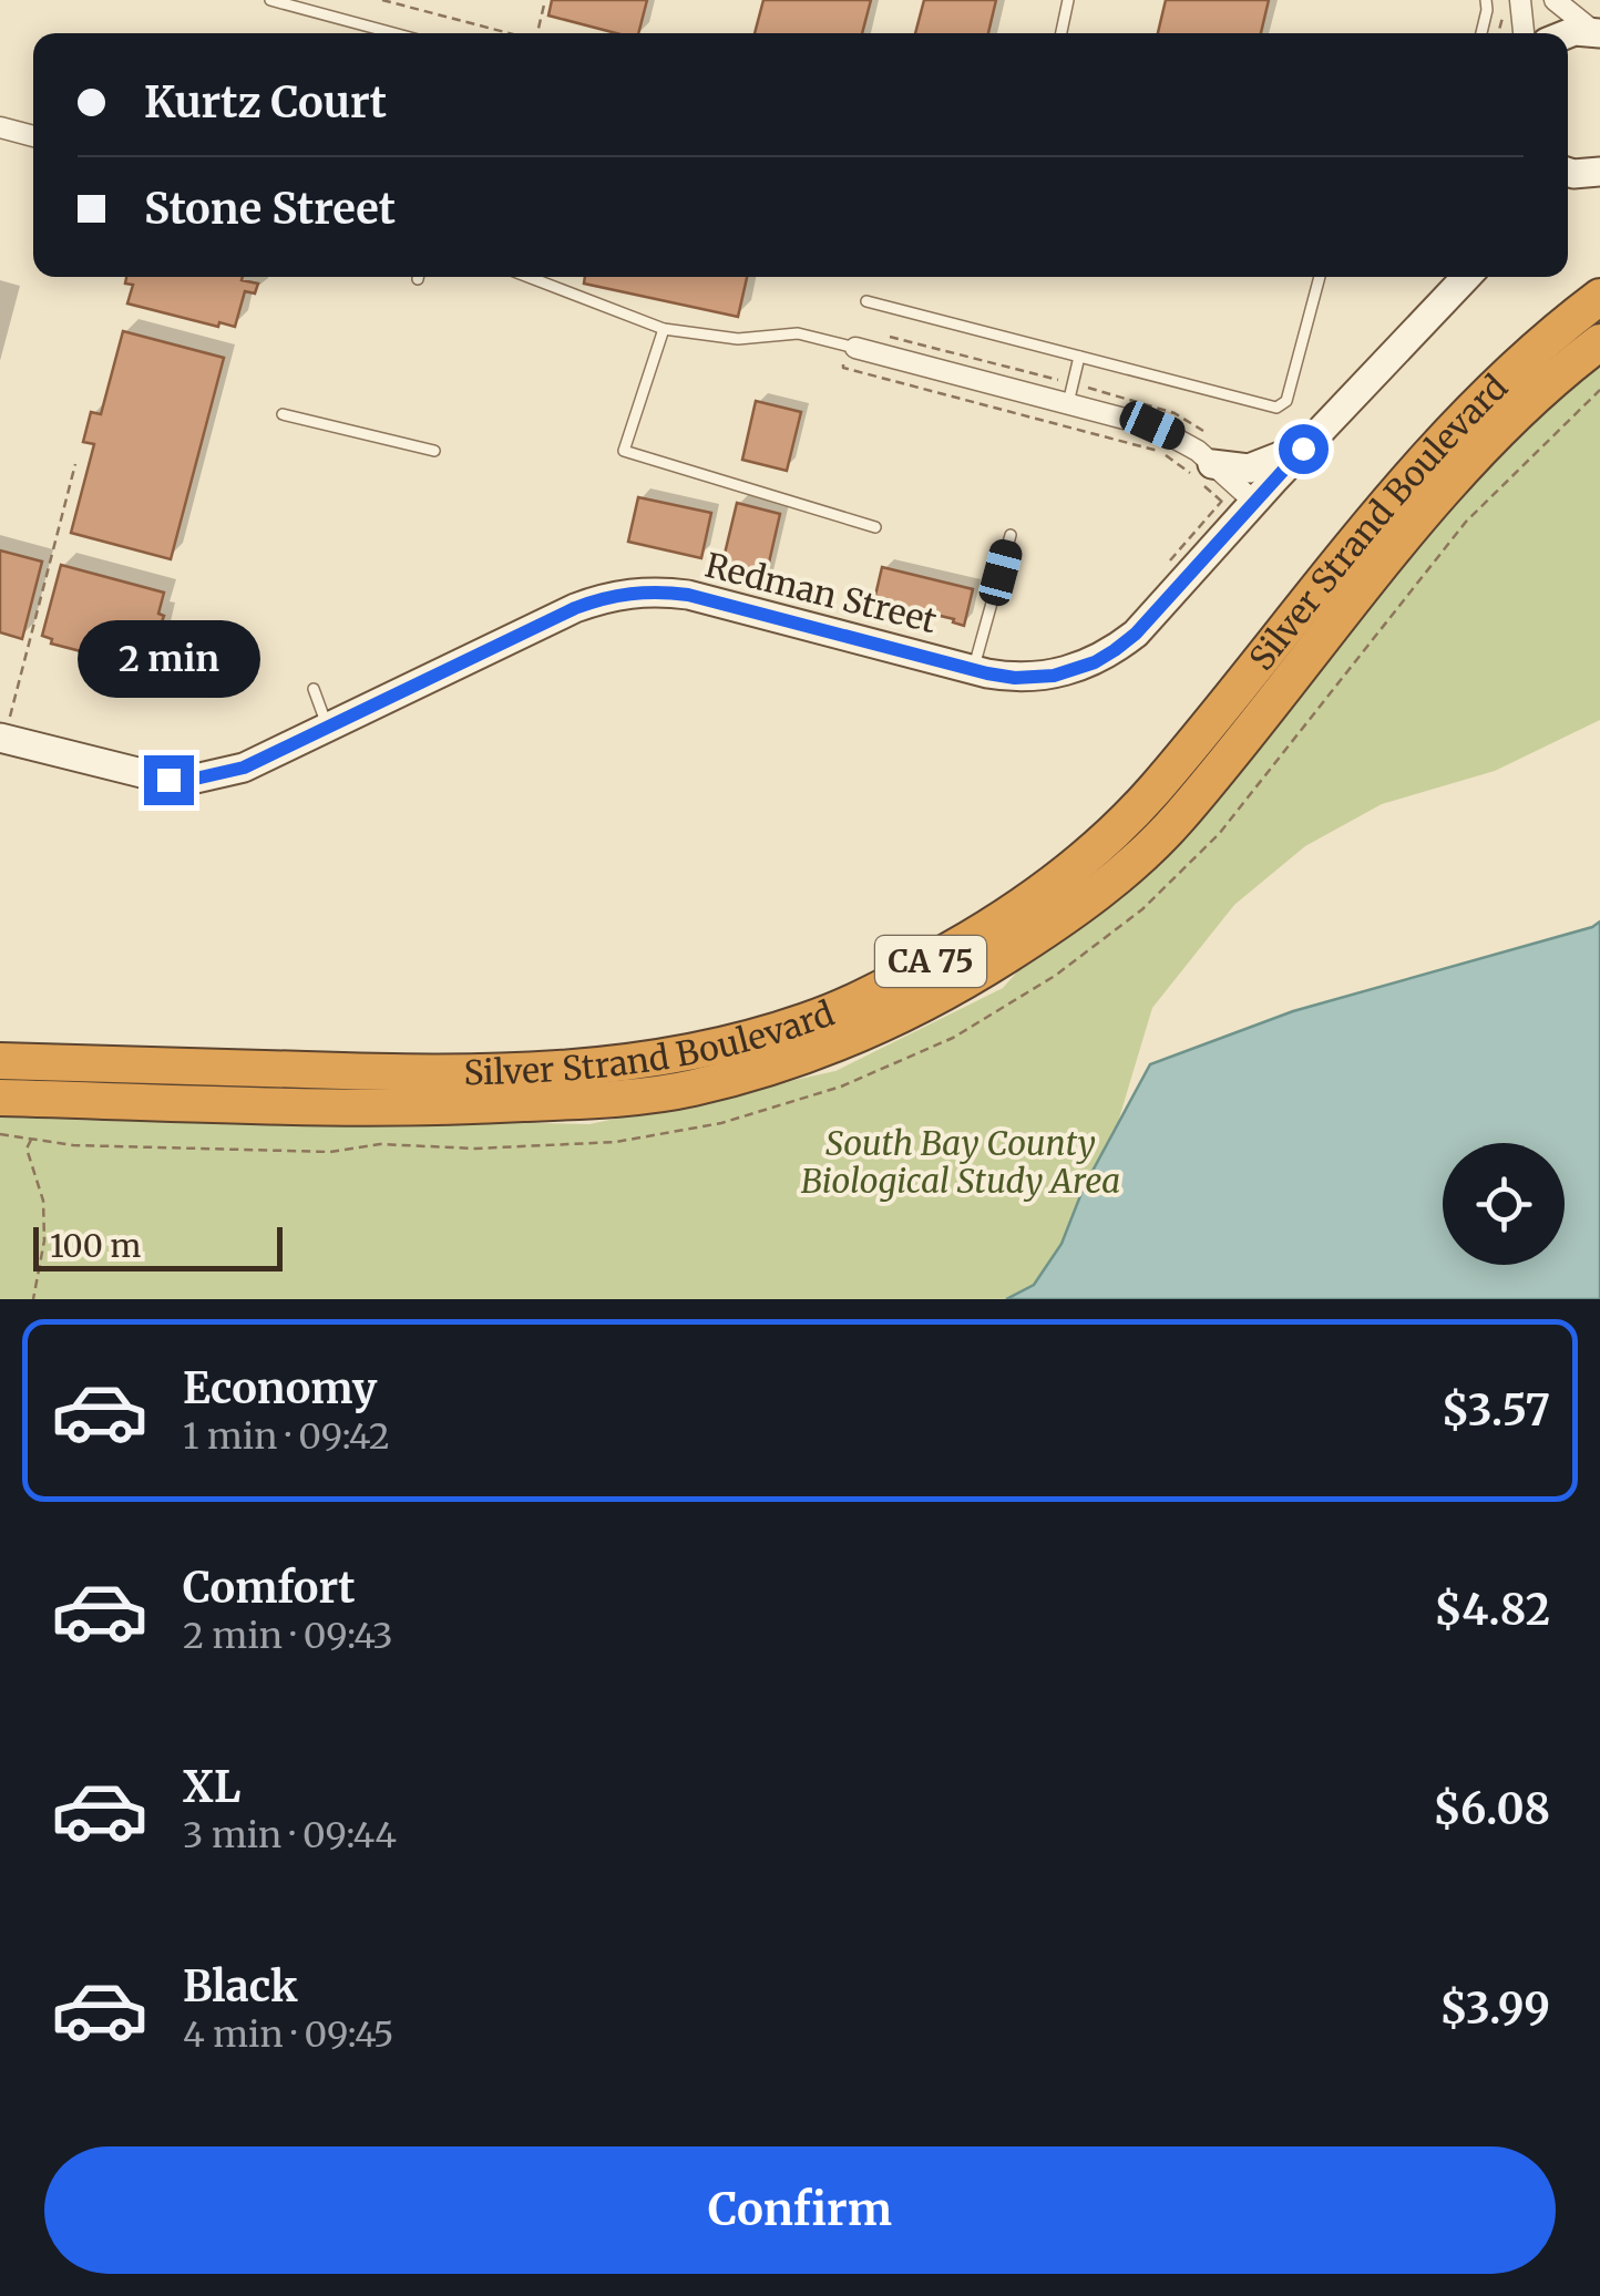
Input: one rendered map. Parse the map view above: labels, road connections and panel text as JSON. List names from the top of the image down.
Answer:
{
  "streets": {
    "highway": ["Silver Strand Boulevard", "CA 75"],
    "street": ["Redman Street"]
  },
  "parks": ["South Bay County Biological Study Area"],
  "scale_bar": "100 m",
  "page": {
    "banner": ["Kurtz Court", "Stone Street"],
    "bubble": "2 min",
    "scale": "100 m",
    "list": [
      {
        "name": "Economy",
        "note": "1 min · 09:42",
        "value": "$3.57"
      },
      {
        "name": "Comfort",
        "note": "2 min · 09:43",
        "value": "$4.82"
      },
      {
        "name": "XL",
        "note": "3 min · 09:44",
        "value": "$6.08"
      },
      {
        "name": "Black",
        "note": "4 min · 09:45",
        "value": "$3.99"
      }
    ],
    "buttons": "Confirm"
  }
}
